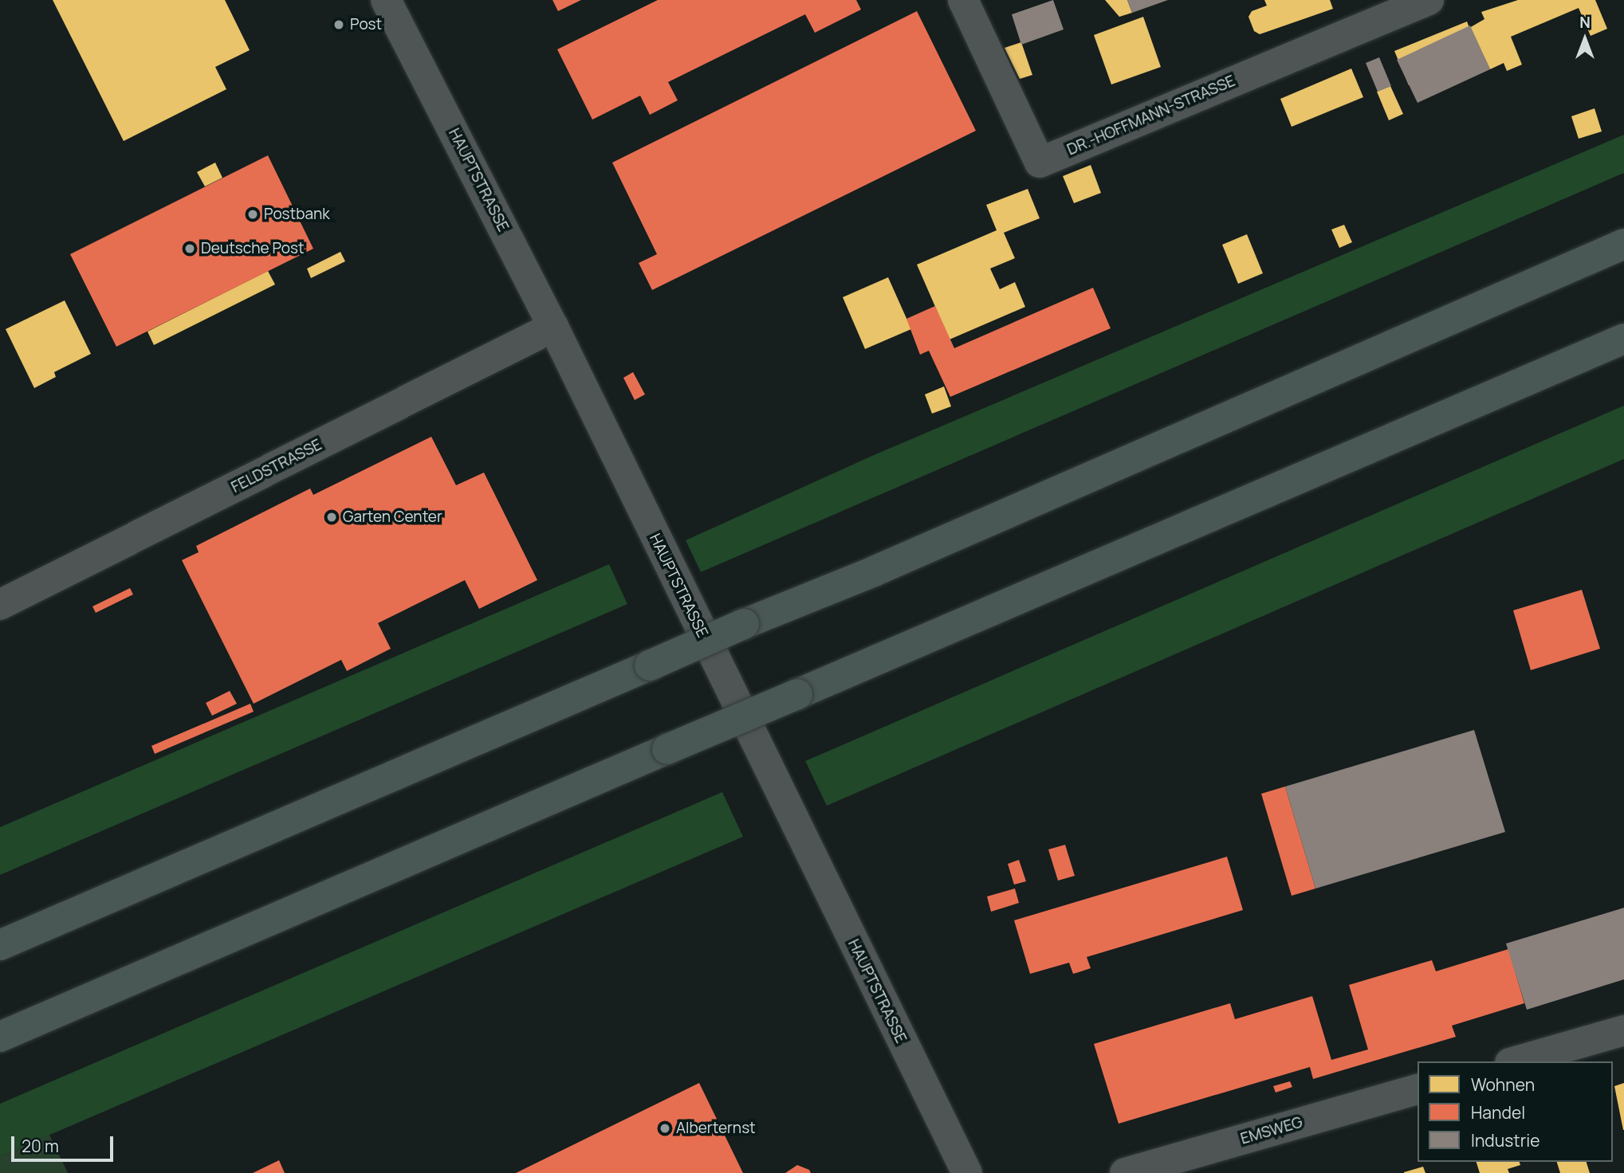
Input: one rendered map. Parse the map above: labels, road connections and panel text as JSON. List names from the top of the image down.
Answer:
{
  "streets": {
    "street": [
      "DR.-HOFFMANN-STRASSE",
      "HAUPTSTRASSE",
      "FELDSTRASSE",
      "EMSWEG"
    ]
  },
  "crossings": [
    ["HAUPTSTRASSE", "FELDSTRASSE"]
  ],
  "places": [
    "Post",
    "Postbank",
    "Deutsche Post",
    "Garten Center",
    "Alberternst"
  ],
  "legend": ["Wohnen", "Handel", "Industrie"],
  "scale_bar": "20 m",
  "north": "top"
}
